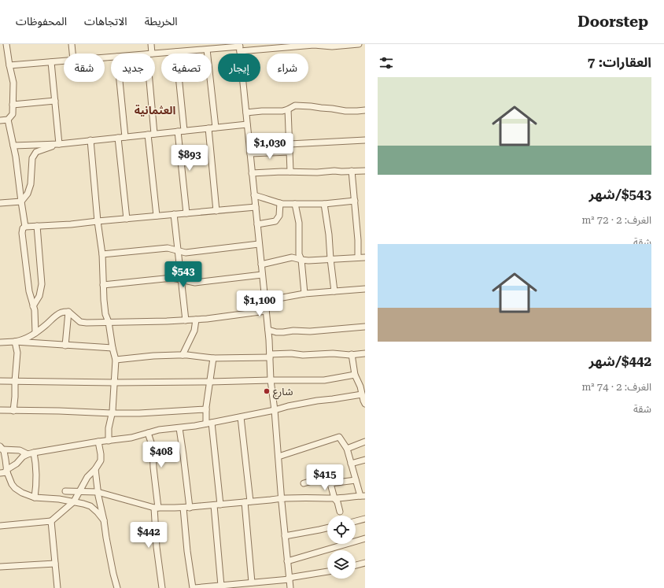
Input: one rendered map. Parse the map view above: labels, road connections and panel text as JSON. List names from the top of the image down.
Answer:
{
  "districts": ["العثمانية"],
  "places": ["شارع"],
  "page": {
    "header": "Doorstep",
    "nav": ["الخريطة", "الاتجاهات", "المحفوظات"],
    "heading": "العقارات: 7",
    "chip": [
      "شراء",
      "إيجار",
      "تصفية",
      "جديد",
      "شقة"
    ],
    "list": [
      {
        "name": "$543/شهر",
        "note": "الغرف: 2 · 72 m² · شقة"
      },
      {
        "name": "$442/شهر",
        "note": "الغرف: 2 · 74 m² · شقة"
      }
    ],
    "price": [
      "$1,030",
      "$893",
      "$543",
      "$1,100",
      "$408",
      "$415",
      "$442"
    ]
  }
}
